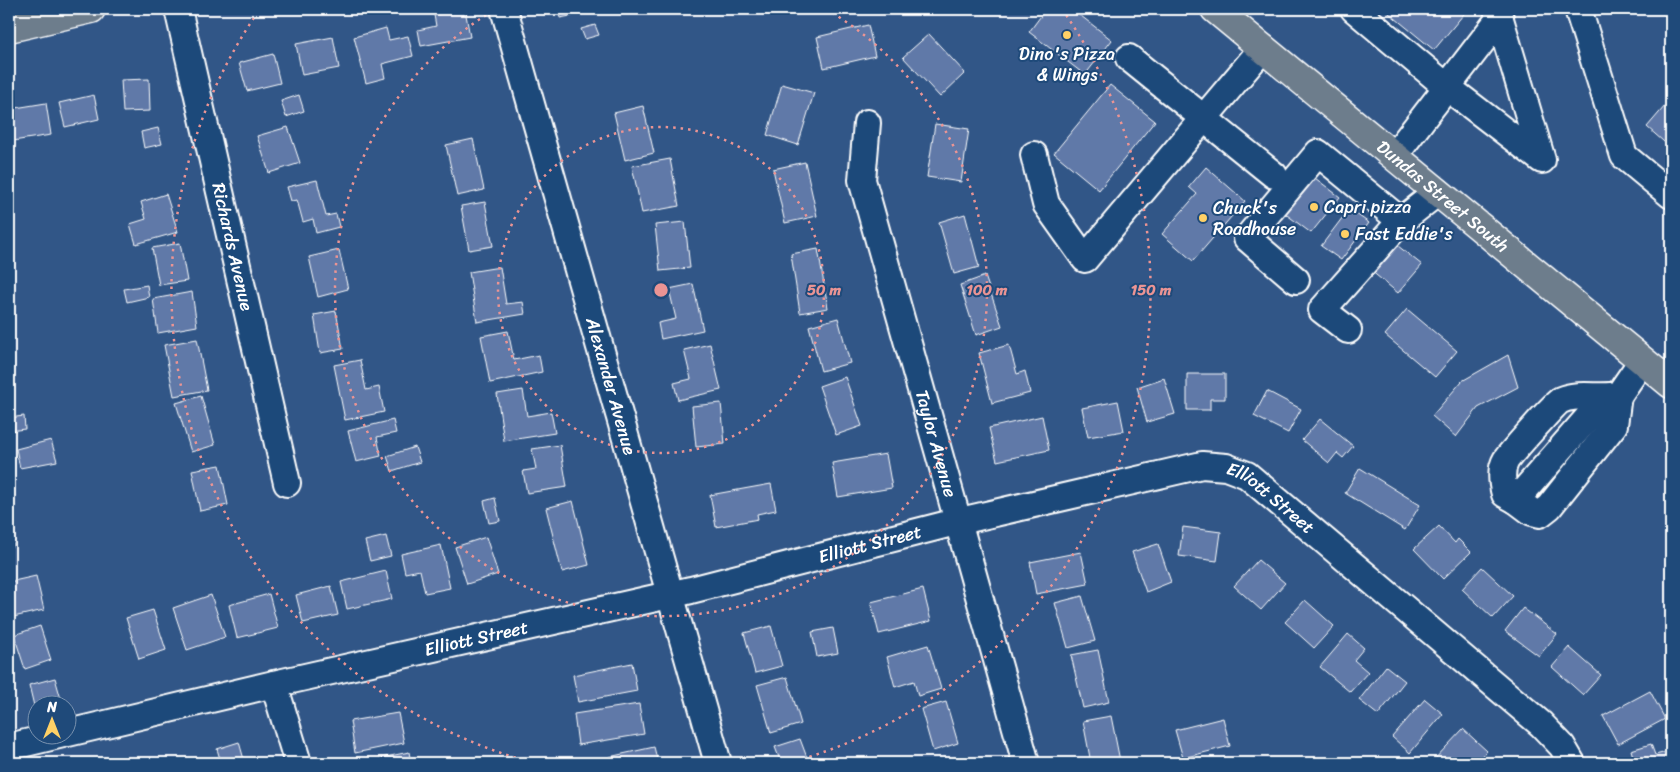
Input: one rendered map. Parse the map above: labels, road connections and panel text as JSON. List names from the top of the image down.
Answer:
{
  "streets": {
    "main road": ["Dundas Street South"],
    "street": [
      "Richards Avenue",
      "Alexander Avenue",
      "Taylor Avenue",
      "Elliott Street"
    ]
  },
  "crossings": [
    ["Alexander Avenue", "Elliott Street"],
    ["Taylor Avenue", "Elliott Street"]
  ],
  "places": [
    "Dino's Pizza & Wings",
    "Capri pizza",
    "Chuck's Roadhouse",
    "Fast Eddie's"
  ],
  "north": "top",
  "rings": ["50 m", "100 m", "150 m"]
}
